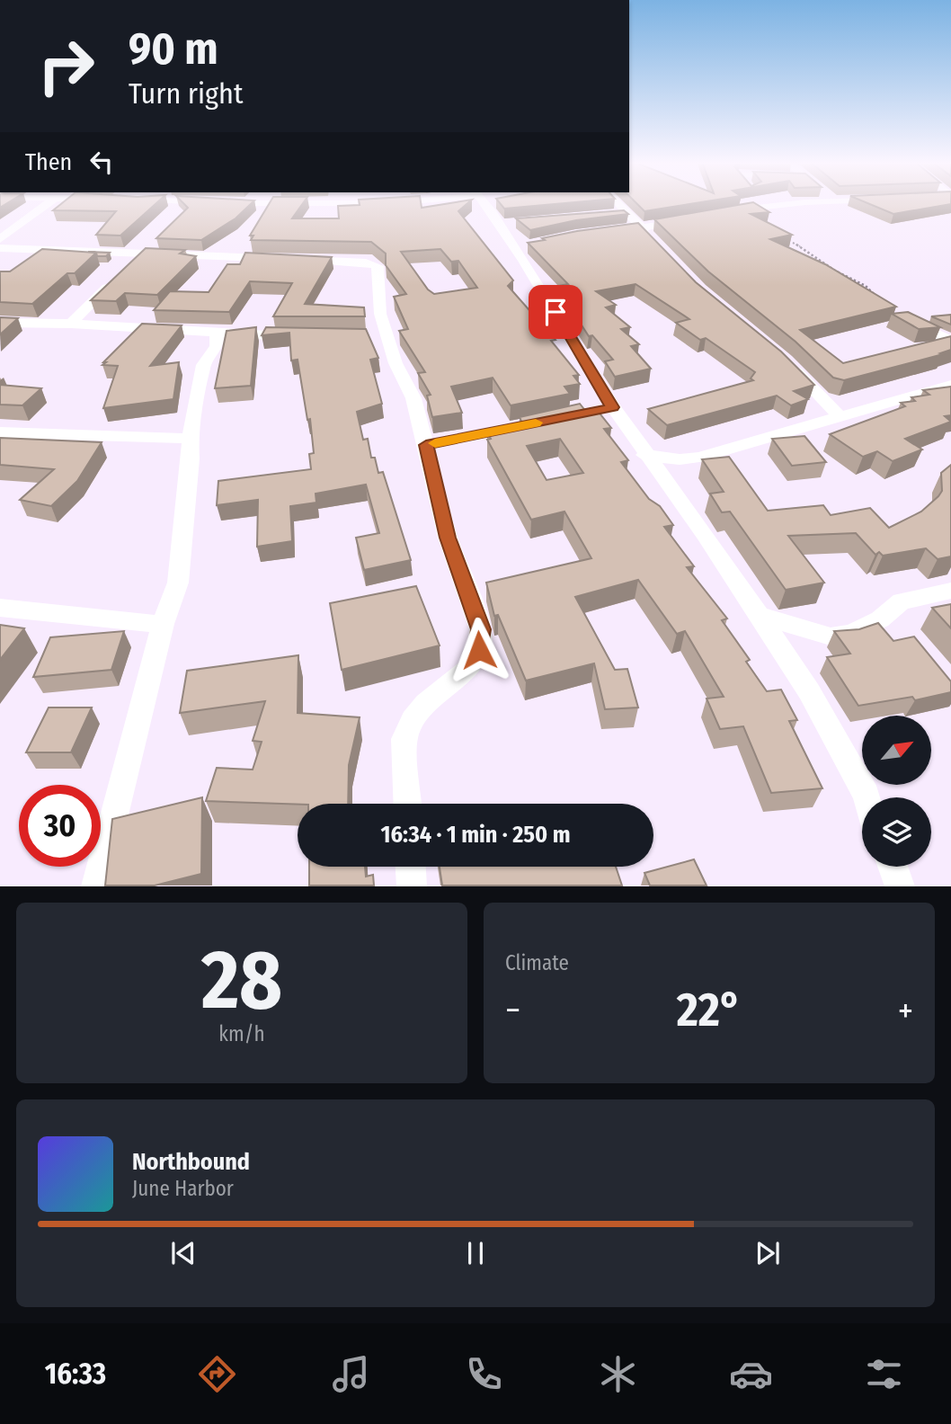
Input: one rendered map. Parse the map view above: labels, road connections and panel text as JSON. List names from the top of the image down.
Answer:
{
  "north": "top right",
  "page": {
    "turn": ["90 m", "Turn right"],
    "then": "Then",
    "limit": "30",
    "trip": "16:34 · 1 min · 250 m",
    "tile": [
      ["28", "km/h"],
      "Climate"
    ],
    "heat": ["−", "22°", "+"],
    "song": ["Northbound", "June Harbor"],
    "tabs": "16:33"
  }
}
